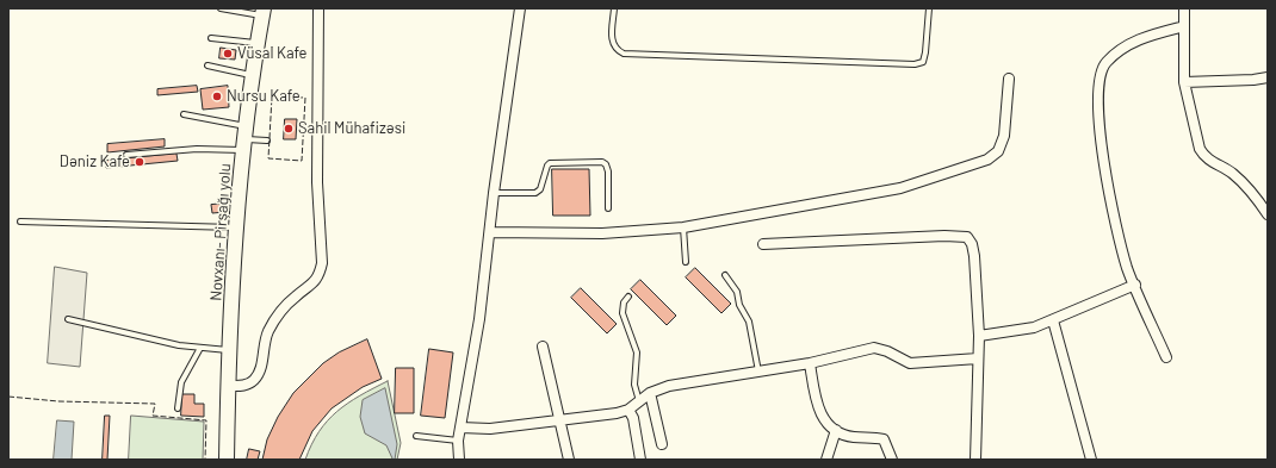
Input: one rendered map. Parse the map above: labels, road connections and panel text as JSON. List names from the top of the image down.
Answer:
{
  "streets": {
    "main road": ["Novxanı- Pirşağı yolu"]
  },
  "places": [
    "Vüsal Kafe",
    "Nursu Kafe",
    "Sahil Mühafizəsi",
    "Dəniz Kafe"
  ]
}
